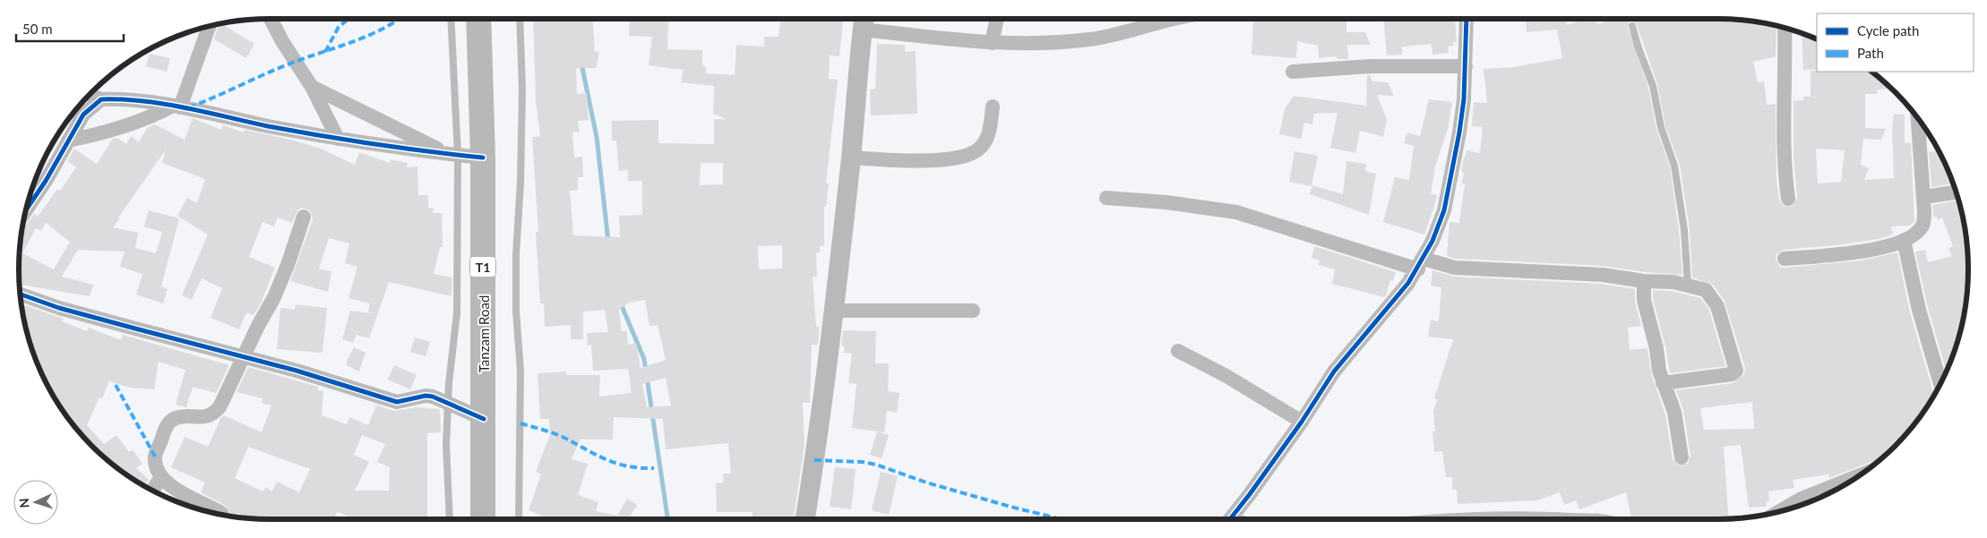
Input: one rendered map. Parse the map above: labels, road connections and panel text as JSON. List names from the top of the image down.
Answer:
{
  "streets": {
    "highway": ["T1", "Tanzam Road"]
  },
  "legend": ["Cycle path", "Path"],
  "scale_bar": "50 m",
  "north": "left"
}
